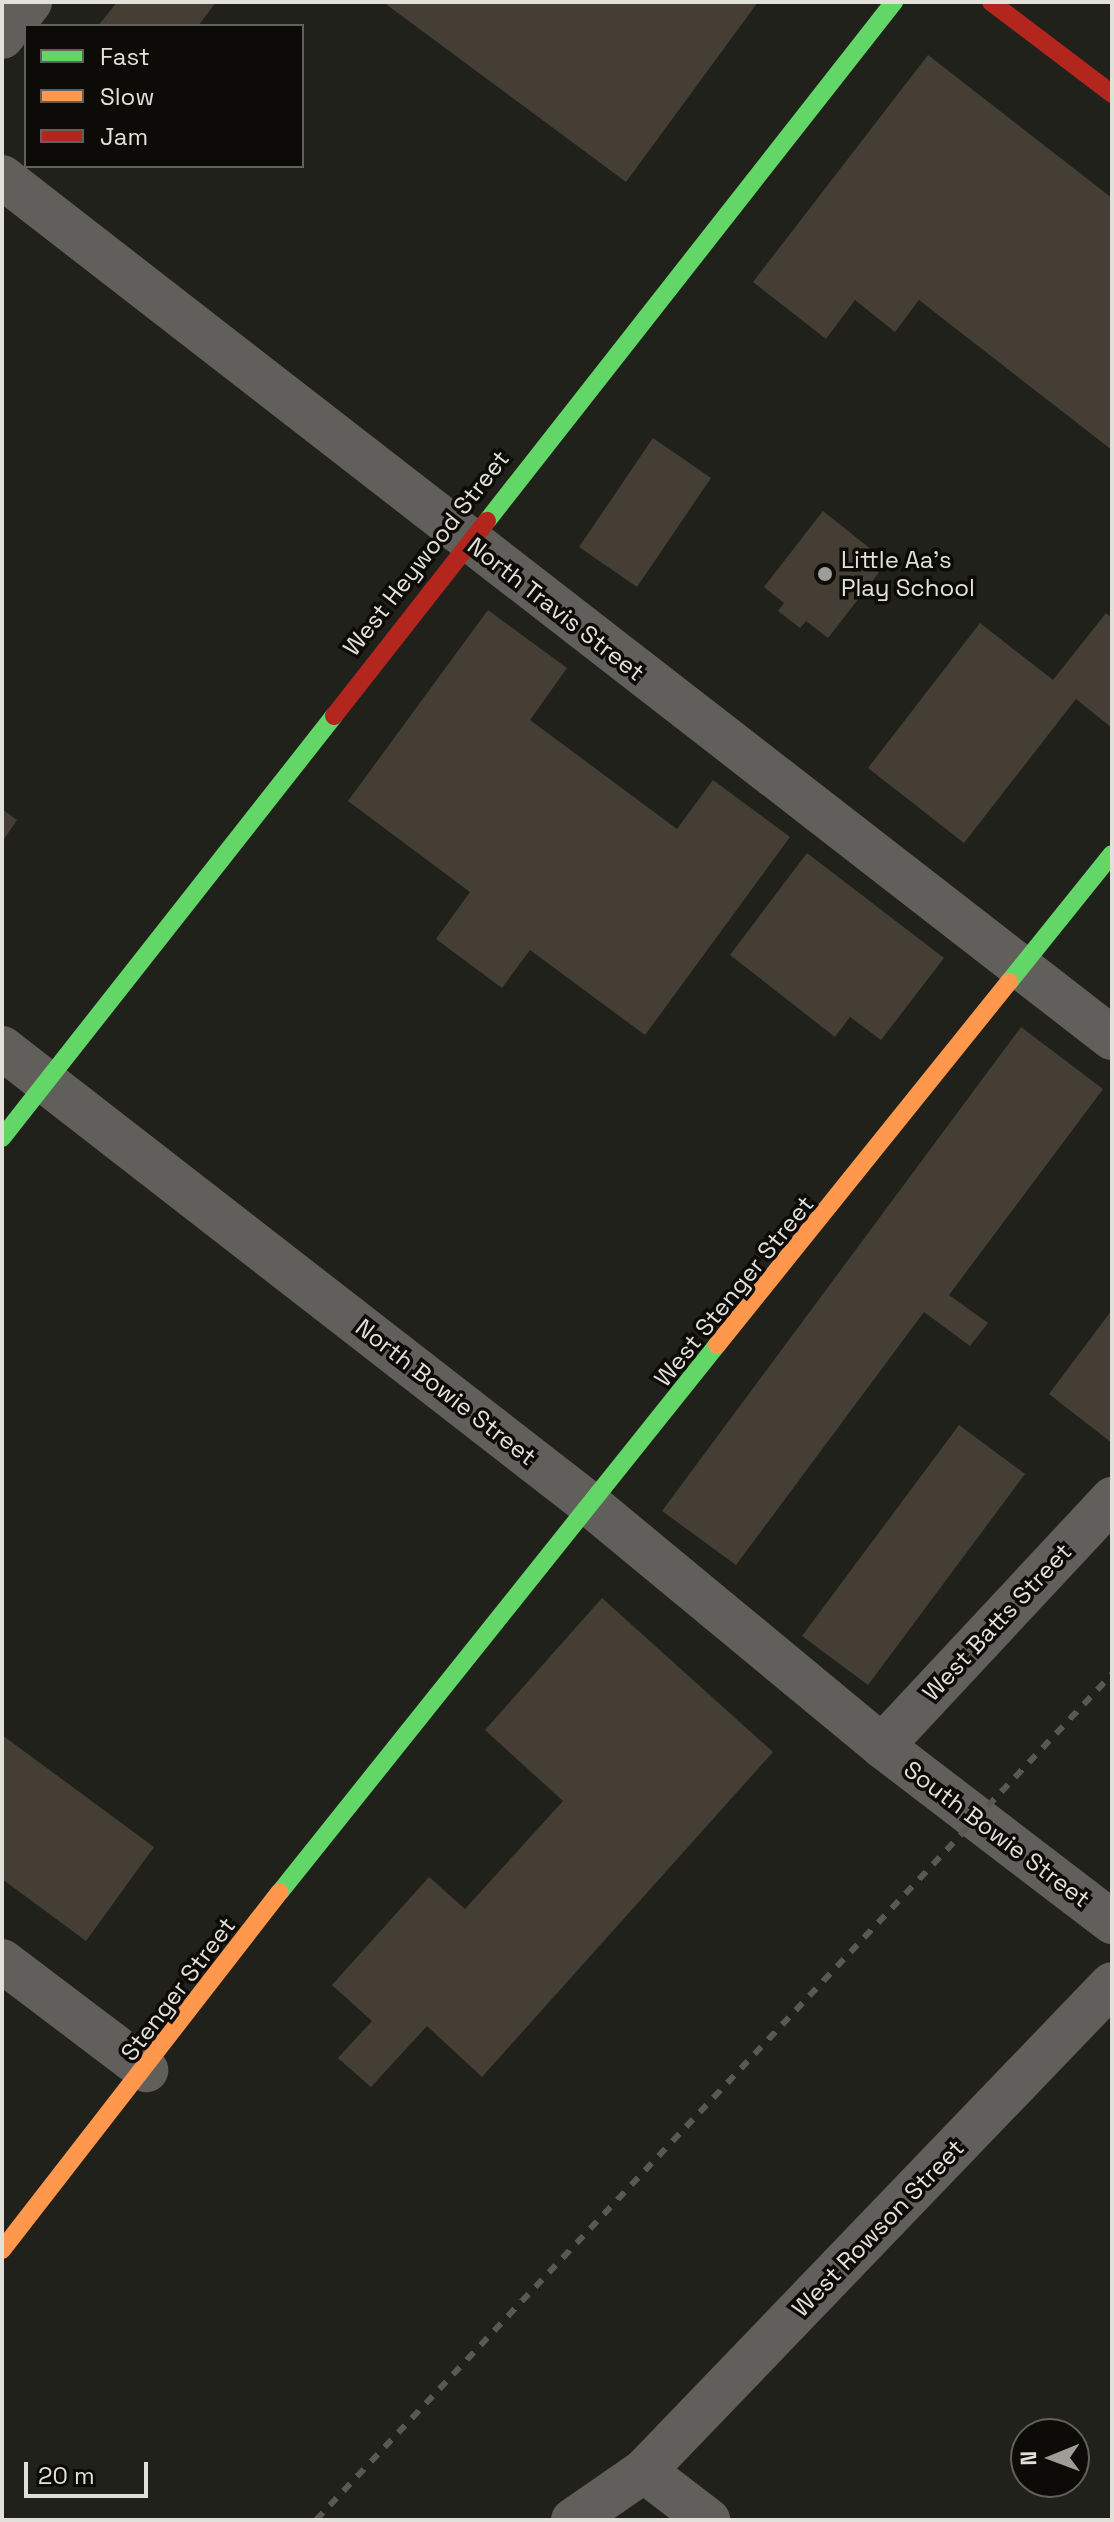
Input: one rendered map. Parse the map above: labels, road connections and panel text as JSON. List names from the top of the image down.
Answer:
{
  "streets": {
    "street": [
      "West Heywood Street",
      "North Travis Street",
      "West Stenger Street",
      "North Bowie Street",
      "West Batts Street",
      "South Bowie Street",
      "Stenger Street",
      "West Rowson Street"
    ]
  },
  "crossings": [
    ["West Heywood Street", "North Travis Street"],
    ["West Heywood Street", "North Bowie Street"],
    ["North Travis Street", "West Stenger Street"],
    ["West Stenger Street", "North Bowie Street"],
    ["West Stenger Street", "Stenger Street"],
    ["North Bowie Street", "West Batts Street"],
    ["North Bowie Street", "South Bowie Street"],
    ["West Batts Street", "South Bowie Street"]
  ],
  "places": ["Little Aa's Play School"],
  "legend": ["Fast", "Slow", "Jam"],
  "scale_bar": "20 m",
  "north": "left"
}
